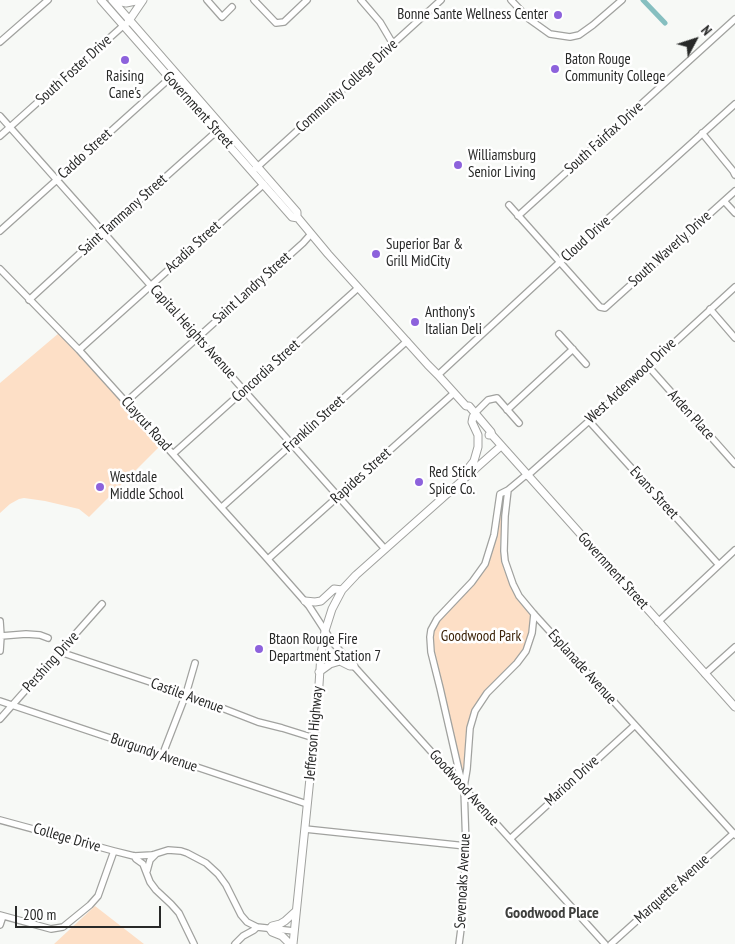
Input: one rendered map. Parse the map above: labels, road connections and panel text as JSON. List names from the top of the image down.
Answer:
{
  "streets": {
    "main road": ["South Foster Drive", "Government Street", "Jefferson Highway"],
    "street": [
      "Community College Drive",
      "South Fairfax Drive",
      "Caddo Street",
      "Saint Tammany Street",
      "Cloud Drive",
      "Acadia Street",
      "South Waverly Drive",
      "Saint Landry Street",
      "Capital Heights Avenue",
      "Concordia Street",
      "West Ardenwood Drive",
      "Arden Place",
      "Claycut Road",
      "Franklin Street",
      "Rapides Street",
      "Evans Street",
      "Pershing Drive",
      "Esplanade Avenue",
      "Castile Avenue",
      "Burgundy Avenue",
      "Marion Drive",
      "Goodwood Avenue",
      "College Drive",
      "Sevenoaks Avenue",
      "Marquette Avenue"
    ]
  },
  "crossings": [
    ["South Foster Drive", "Government Street"],
    ["South Foster Drive", "Capital Heights Avenue"],
    ["Community College Drive", "Government Street"],
    ["Government Street", "Caddo Street"],
    ["Government Street", "Saint Tammany Street"],
    ["Government Street", "Cloud Drive"],
    ["Government Street", "Acadia Street"],
    ["Government Street", "Saint Landry Street"],
    ["Government Street", "Concordia Street"],
    ["Government Street", "West Ardenwood Drive"],
    ["Government Street", "Franklin Street"],
    ["Government Street", "Rapides Street"],
    ["Government Street", "Jefferson Highway"],
    ["Caddo Street", "Capital Heights Avenue"],
    ["Saint Tammany Street", "Capital Heights Avenue"],
    ["Saint Tammany Street", "Claycut Road"],
    ["Cloud Drive", "South Waverly Drive"],
    ["Acadia Street", "Capital Heights Avenue"],
    ["Acadia Street", "Claycut Road"],
    ["Saint Landry Street", "Capital Heights Avenue"],
    ["Saint Landry Street", "Claycut Road"],
    ["Capital Heights Avenue", "Concordia Street"],
    ["Capital Heights Avenue", "Franklin Street"],
    ["Capital Heights Avenue", "Rapides Street"],
    ["Capital Heights Avenue", "Jefferson Highway"],
    ["Concordia Street", "Claycut Road"],
    ["West Ardenwood Drive", "Arden Place"],
    ["West Ardenwood Drive", "Evans Street"],
    ["Claycut Road", "Franklin Street"],
    ["Claycut Road", "Rapides Street"],
    ["Claycut Road", "Jefferson Highway"],
    ["Claycut Road", "Goodwood Avenue"],
    ["Pershing Drive", "Castile Avenue"],
    ["Pershing Drive", "Burgundy Avenue"],
    ["Esplanade Avenue", "Marion Drive"],
    ["Esplanade Avenue", "Sevenoaks Avenue"],
    ["Esplanade Avenue", "Marquette Avenue"],
    ["Castile Avenue", "Jefferson Highway"],
    ["Jefferson Highway", "Burgundy Avenue"],
    ["Jefferson Highway", "Goodwood Avenue"],
    ["Marion Drive", "Goodwood Avenue"],
    ["Goodwood Avenue", "Sevenoaks Avenue"]
  ],
  "districts": ["Goodwood Place"],
  "parks": ["Goodwood Park"],
  "places": [
    "Bonne Sante Wellness Center",
    "Raising Cane's",
    "Baton Rouge Community College",
    "Williamsburg Senior Living",
    "Superior Bar & Grill MidCity",
    "Anthony's Italian Deli",
    "Red Stick Spice Co.",
    "Westdale Middle School",
    "Btaon Rouge Fire Department Station 7"
  ],
  "scale_bar": "200 m",
  "north": "top right"
}
